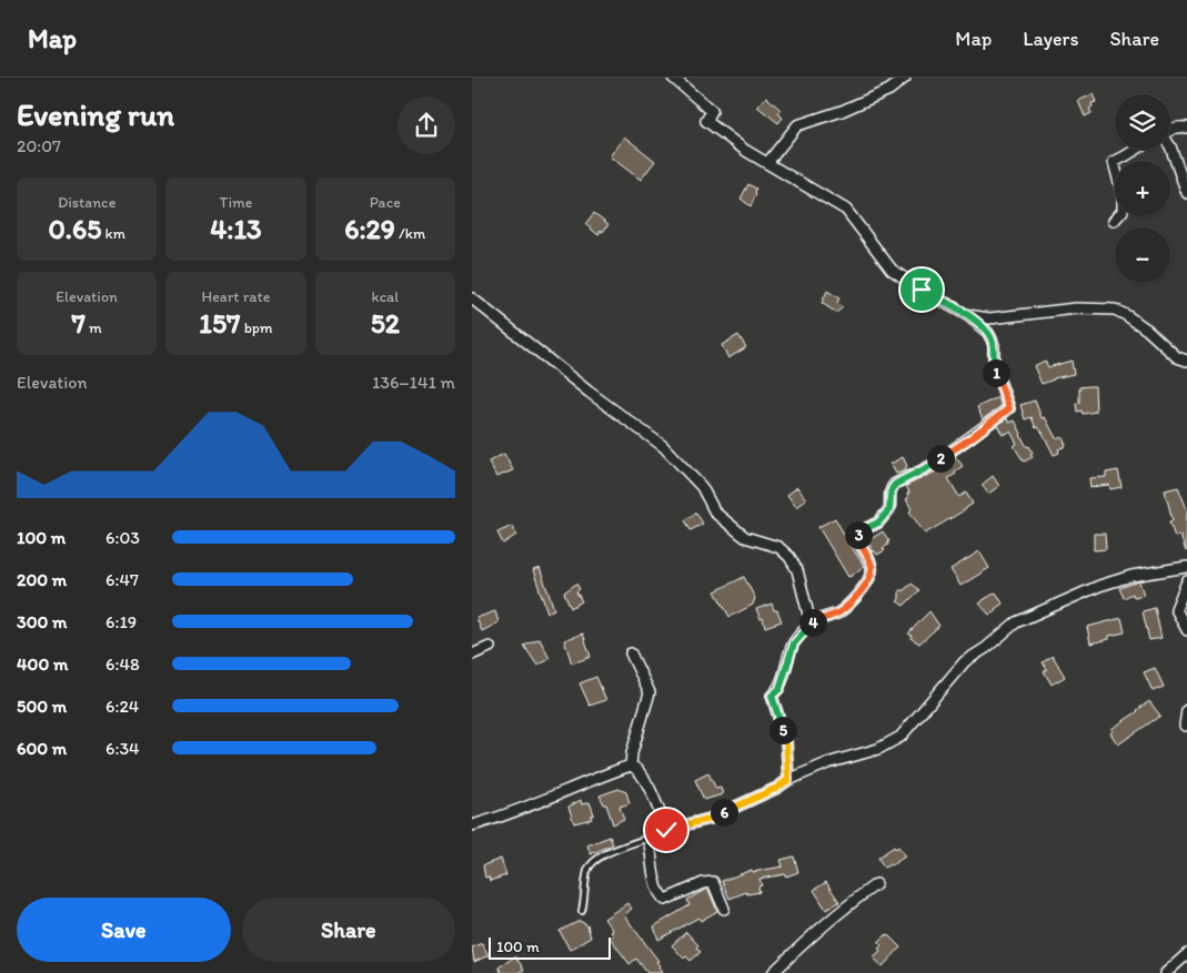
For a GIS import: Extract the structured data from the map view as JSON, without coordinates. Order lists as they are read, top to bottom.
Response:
{
  "scale_bar": "100 m",
  "page": {
    "header": "Map",
    "nav": ["Map", "Layers", "Share"],
    "heading": ["Evening run", "20:07"],
    "map_buttons": ["+", "−"],
    "stats": [
      ["Distance", "0.65 km"],
      ["Time", "4:13"],
      ["Pace", "6:29 /km"],
      ["Elevation", "7 m"],
      ["Heart rate", "157 bpm"],
      ["kcal", "52"]
    ],
    "pins": [
      "1",
      "2",
      "3",
      "4",
      "5",
      "6"
    ],
    "chart": ["Elevation", "136–141 m"],
    "list": [
      {
        "name": "100 m",
        "note": "6:03"
      },
      {
        "name": "200 m",
        "note": "6:47"
      },
      {
        "name": "300 m",
        "note": "6:19"
      },
      {
        "name": "400 m",
        "note": "6:48"
      },
      {
        "name": "500 m",
        "note": "6:24"
      },
      {
        "name": "600 m",
        "note": "6:34"
      }
    ],
    "buttons": ["Save", "Share"],
    "scale": "100 m"
  }
}
